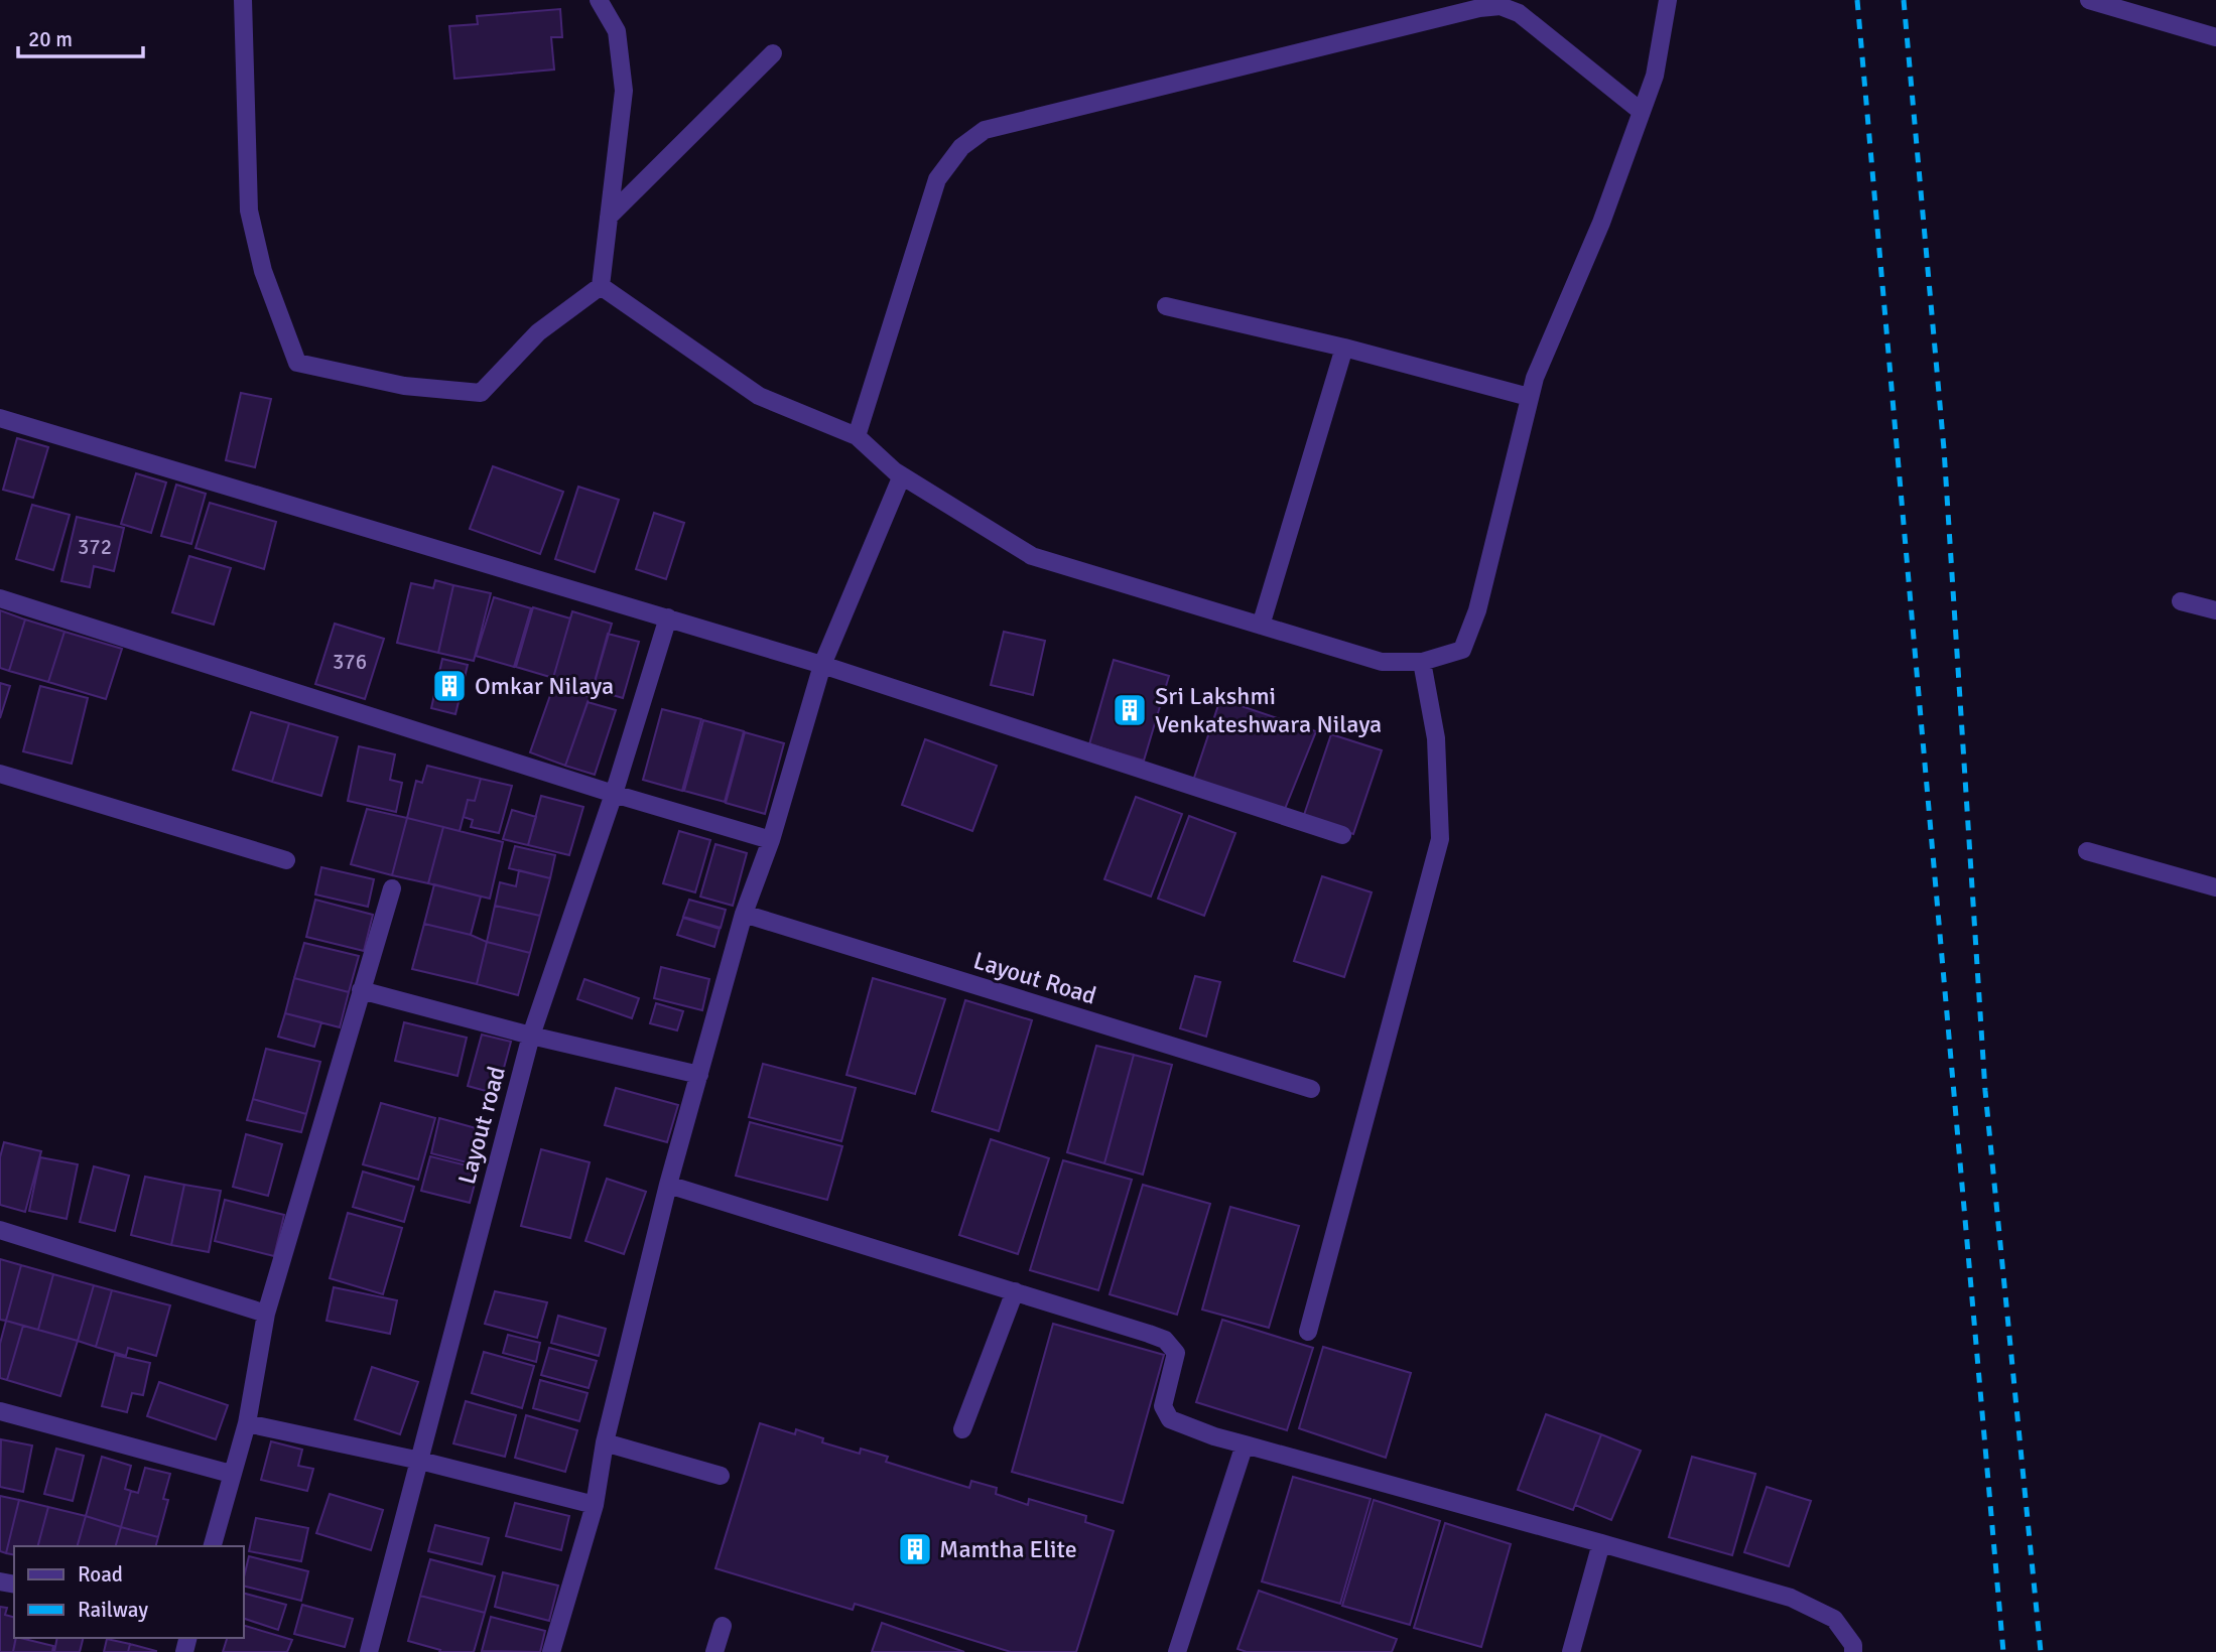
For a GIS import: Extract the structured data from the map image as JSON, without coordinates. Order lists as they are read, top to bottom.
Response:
{
  "streets": {
    "street": ["Layout Road", "Layout road"]
  },
  "places": {
    "building": ["Omkar Nilaya", "Sri Lakshmi Venkateshwara Nilaya", "Mamtha Elite"]
  },
  "house_numbers": ["372", "376"],
  "legend": ["Road", "Railway"],
  "scale_bar": "20 m"
}
